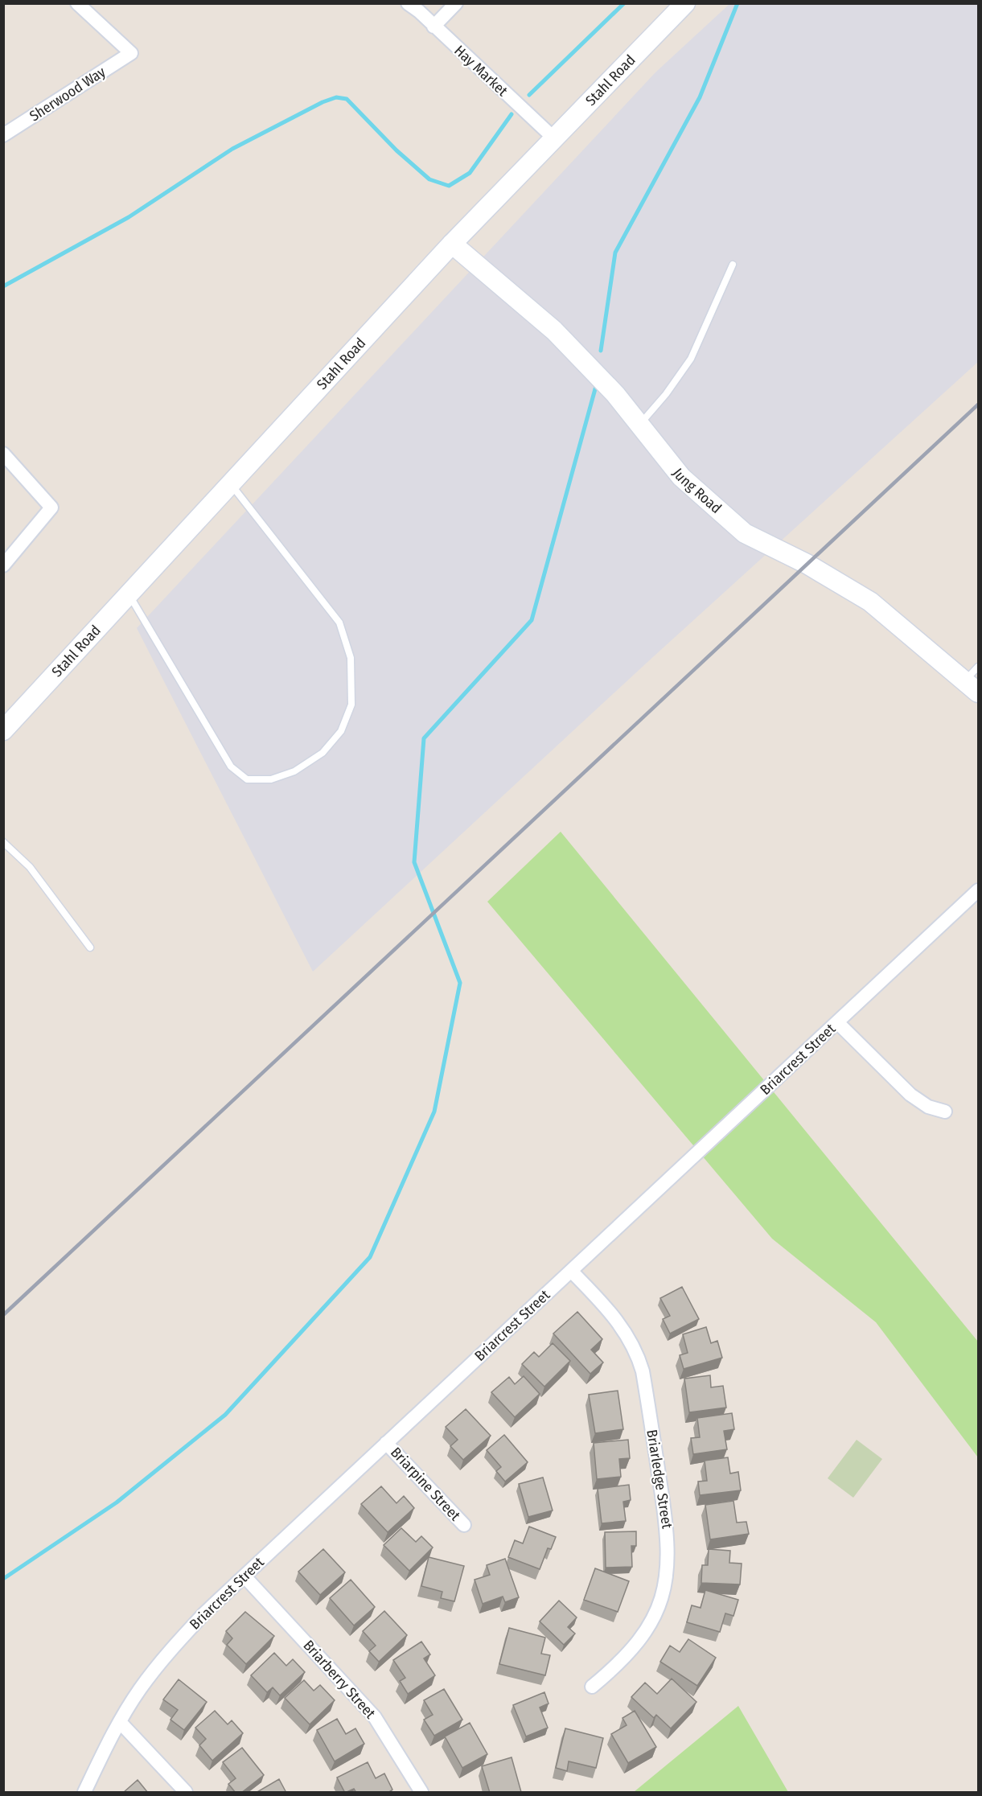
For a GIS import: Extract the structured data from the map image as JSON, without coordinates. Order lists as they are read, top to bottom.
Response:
{
  "streets": {
    "street": [
      "Hay Market",
      "Stahl Road",
      "Sherwood Way",
      "Jung Road",
      "Briarcrest Street",
      "Briarledge Street",
      "Briarpine Street",
      "Briarberry Street"
    ]
  },
  "crossings": [
    ["Hay Market", "Stahl Road"],
    ["Stahl Road", "Jung Road"],
    ["Briarcrest Street", "Briarledge Street"],
    ["Briarcrest Street", "Briarpine Street"],
    ["Briarcrest Street", "Briarberry Street"]
  ]
}
